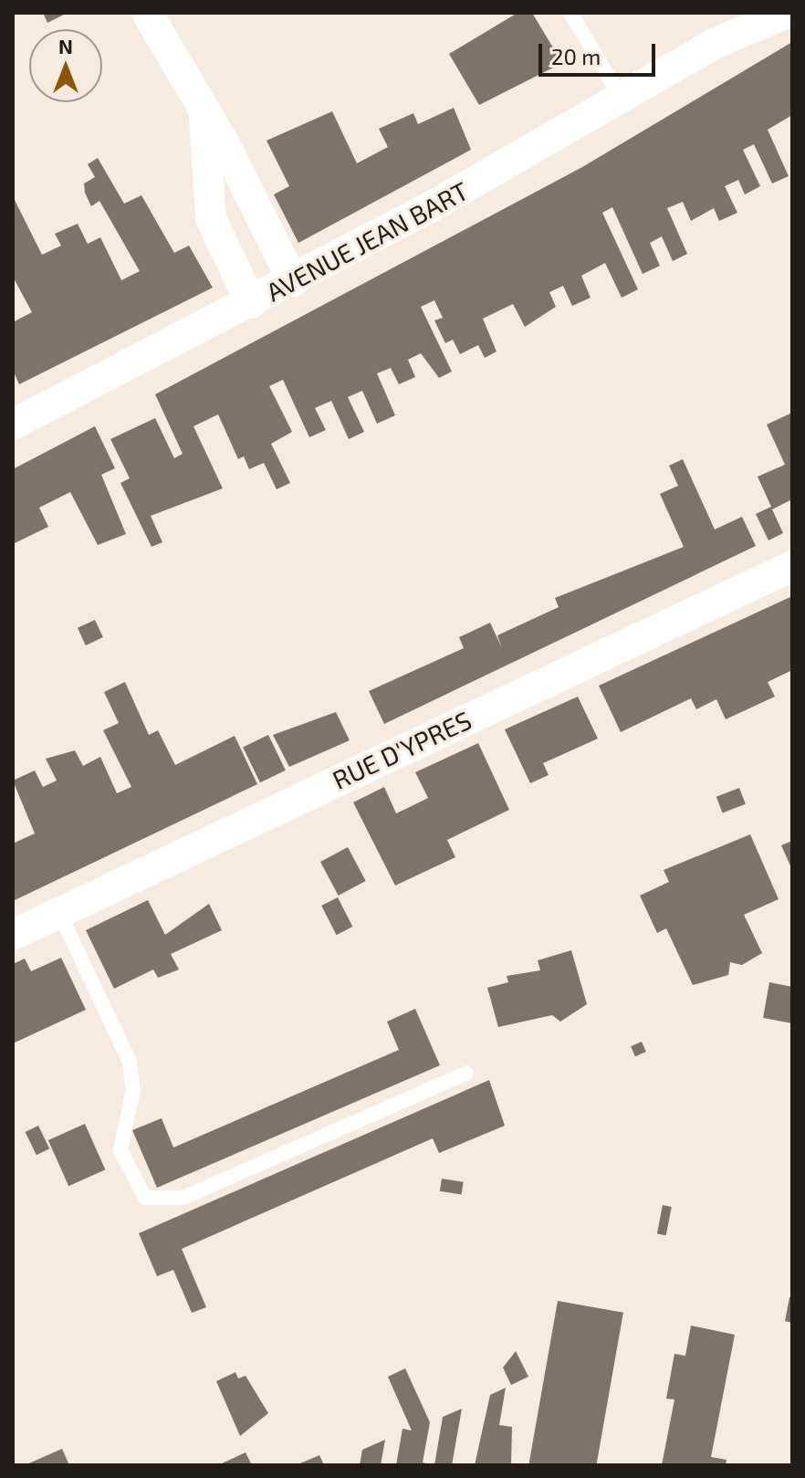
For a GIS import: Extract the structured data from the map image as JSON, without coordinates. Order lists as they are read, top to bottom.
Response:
{
  "streets": {
    "street": ["AVENUE JEAN BART", "RUE D'YPRES"]
  },
  "scale_bar": "20 m",
  "north": "top"
}
